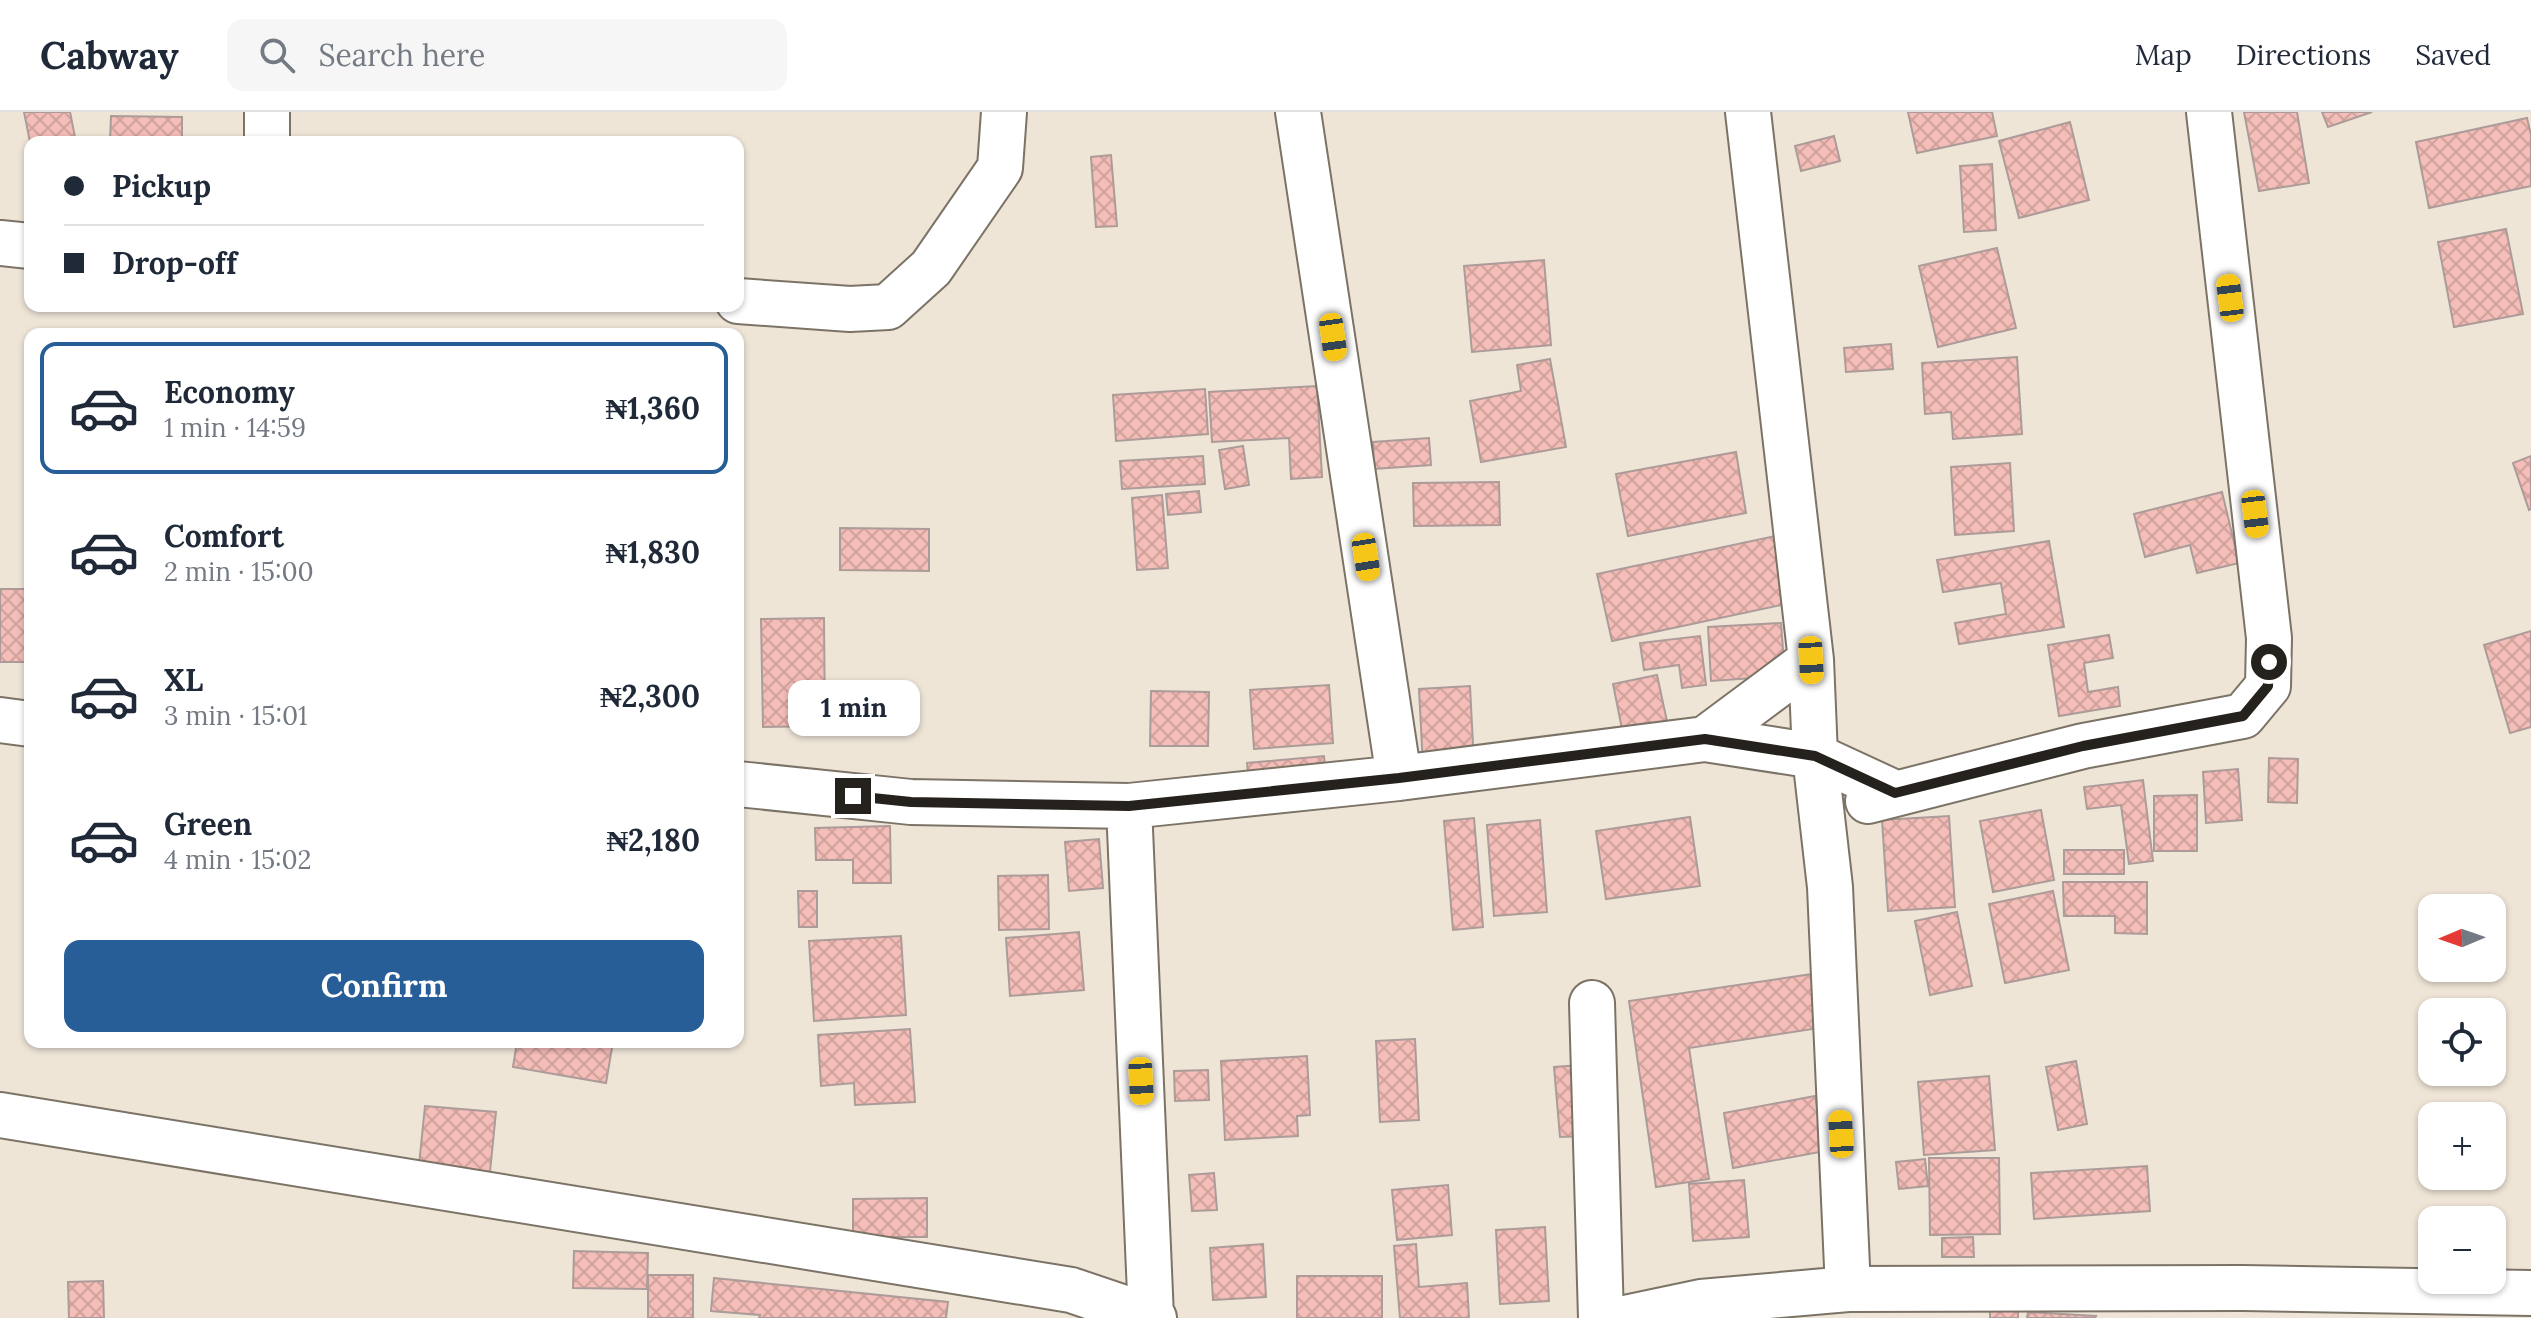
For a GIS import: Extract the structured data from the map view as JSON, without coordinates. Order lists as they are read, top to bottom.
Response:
{
  "north": "left",
  "page": {
    "header": "Cabway",
    "search": "Search here",
    "nav": ["Map", "Directions", "Saved"],
    "banner": ["Pickup", "Drop-off"],
    "list": [
      {
        "name": "Economy",
        "note": "1 min · 14:59",
        "value": "₦1,360"
      },
      {
        "name": "Comfort",
        "note": "2 min · 15:00",
        "value": "₦1,830"
      },
      {
        "name": "XL",
        "note": "3 min · 15:01",
        "value": "₦2,300"
      },
      {
        "name": "Green",
        "note": "4 min · 15:02",
        "value": "₦2,180"
      }
    ],
    "bubble": "1 min",
    "map_buttons": ["+", "−"],
    "buttons": "Confirm"
  }
}
